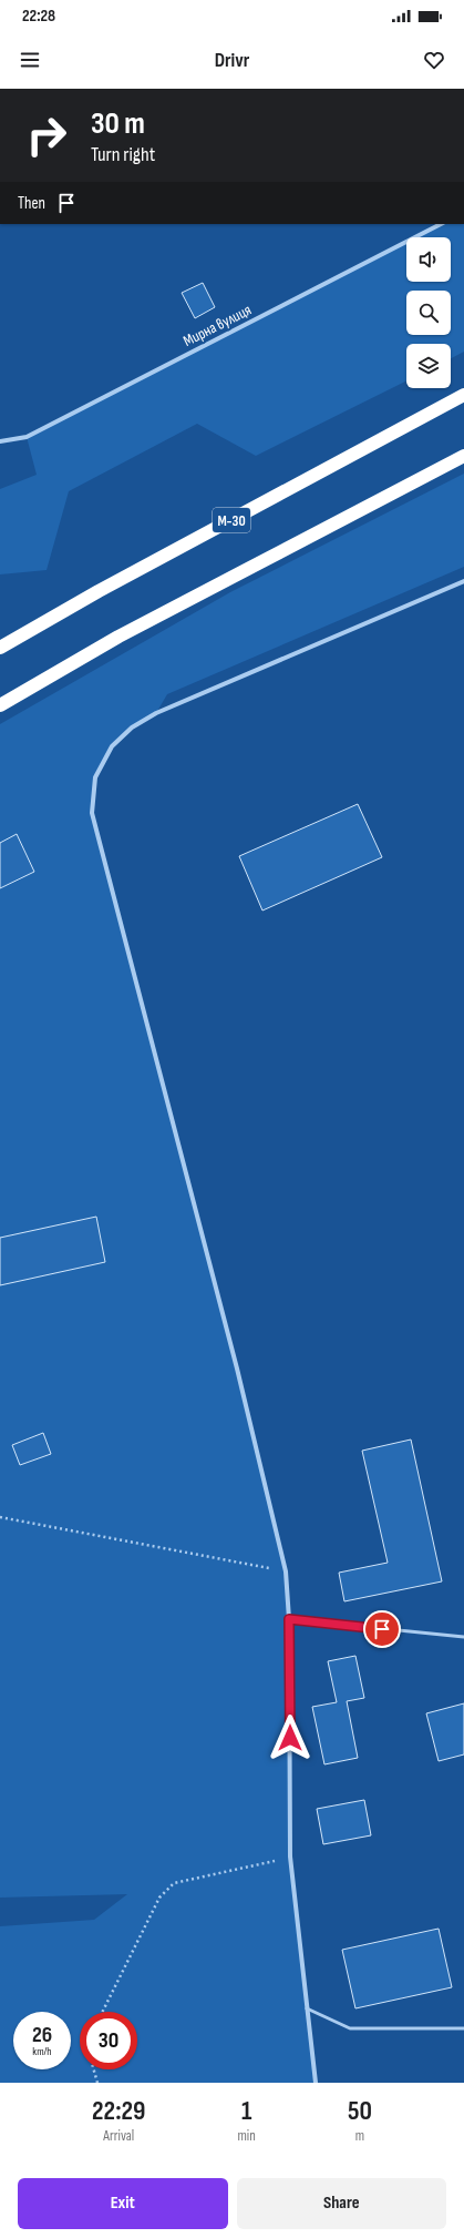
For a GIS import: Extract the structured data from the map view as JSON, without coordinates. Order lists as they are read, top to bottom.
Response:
{
  "streets": {
    "highway": ["М-30"],
    "street": ["Мирна вулиця"]
  },
  "page": {
    "status": "22:28",
    "header": "Drivr",
    "turn": ["30 m", "Turn right"],
    "then": "Then",
    "speed": "26 km/h",
    "limit": "30",
    "eta": [
      "22:29",
      "Arrival",
      "1",
      "min",
      "50",
      "m"
    ],
    "buttons": ["Exit", "Share"]
  }
}
